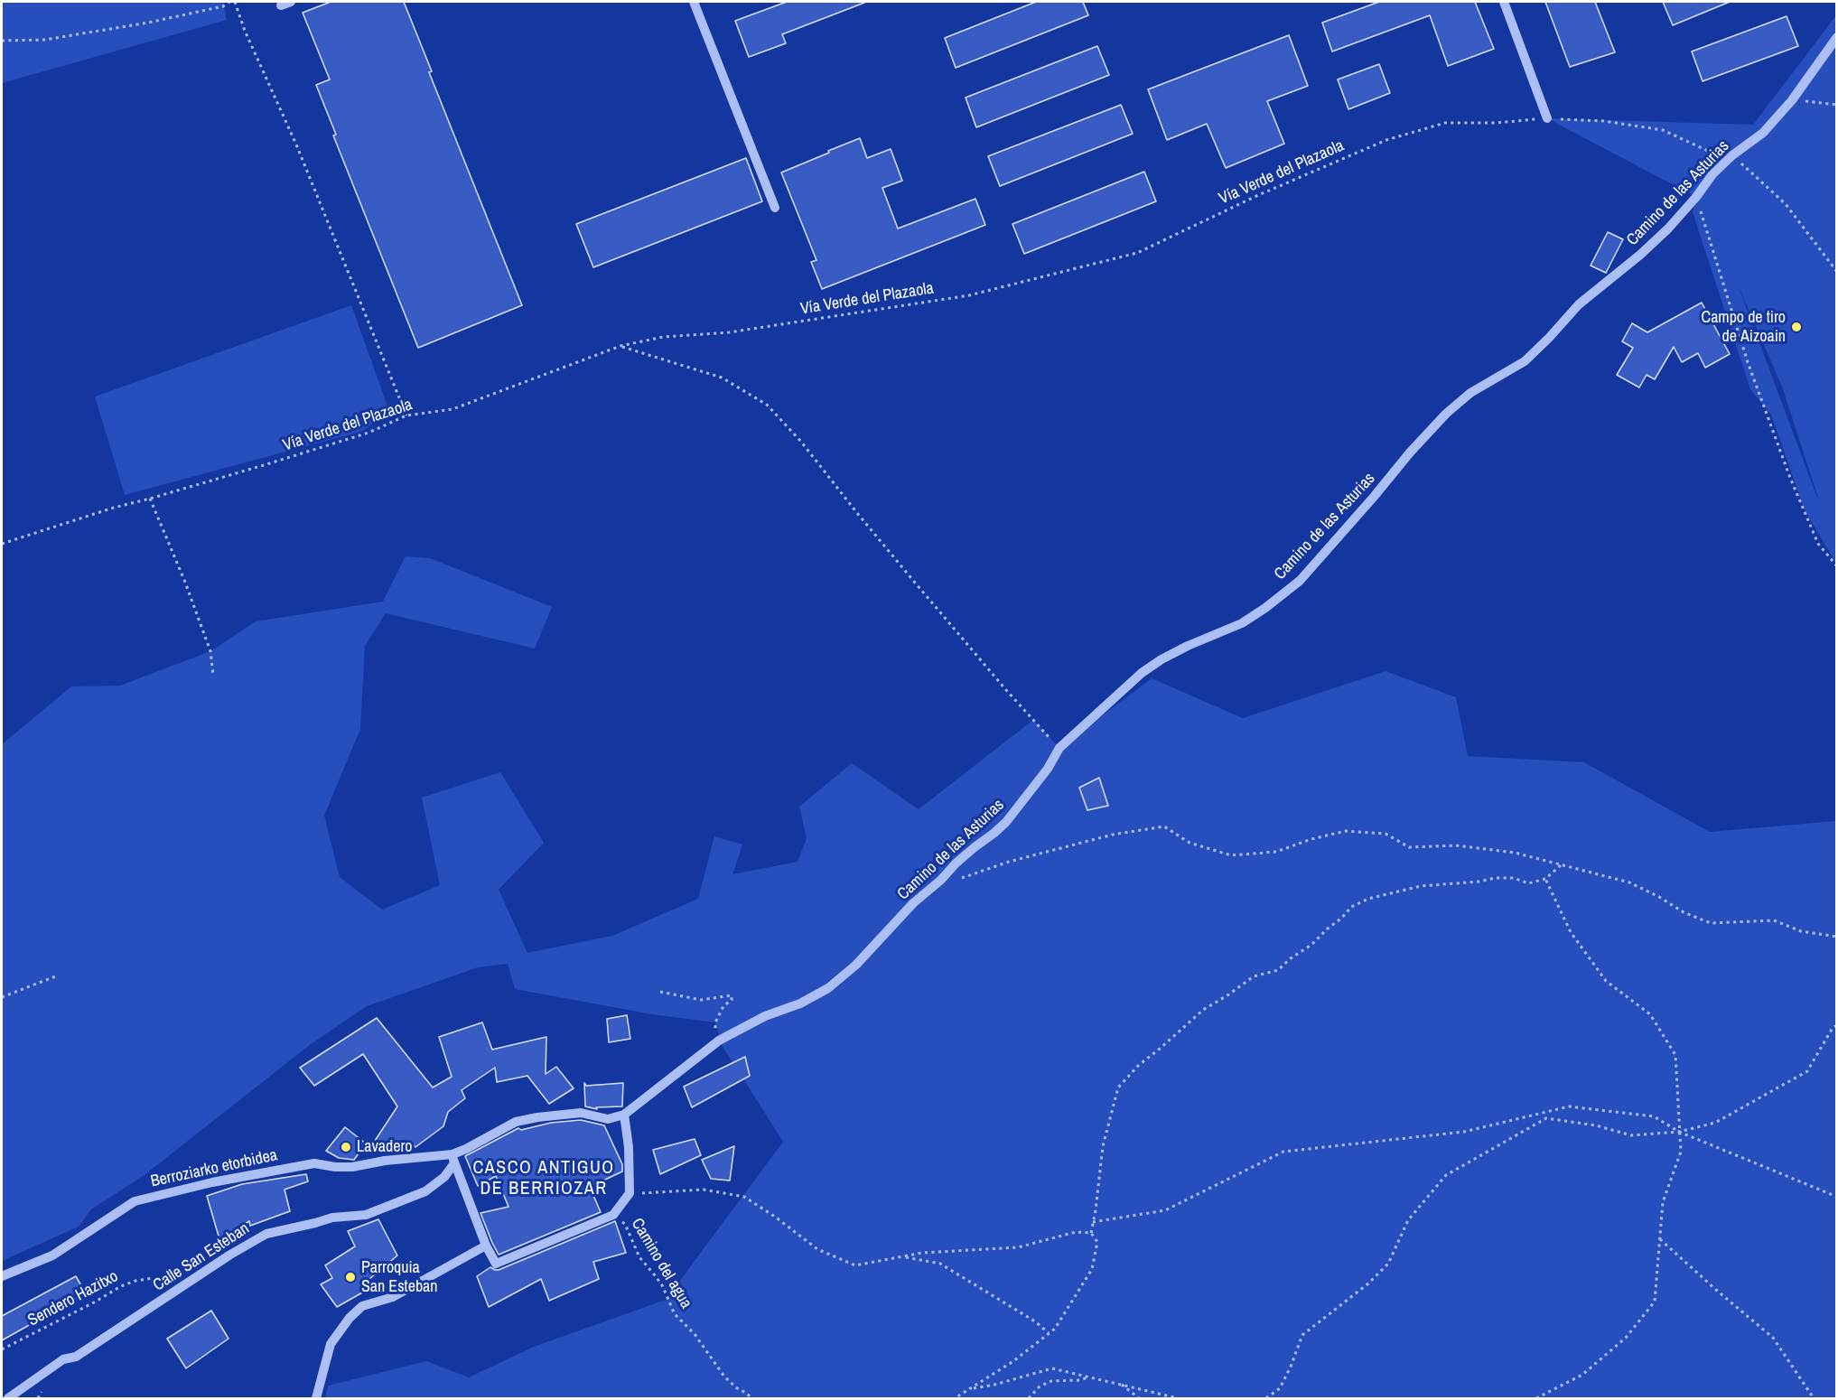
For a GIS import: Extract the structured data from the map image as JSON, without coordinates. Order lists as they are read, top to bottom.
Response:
{
  "streets": {
    "street": ["Camino de las Asturias", "Berroziarko etorbidea", "Calle San Esteban"],
    "path": ["Vía Verde del Plazaola", "Camino del agua", "Sendero Hazitxo"]
  },
  "crossings": [
    ["Vía Verde del Plazaola", "Camino de las Asturias"],
    ["Berroziarko etorbidea", "Calle San Esteban"],
    ["Calle San Esteban", "Sendero Hazitxo"]
  ],
  "districts": ["CASCO ANTIGUO DE BERRIOZAR"],
  "places": ["Campo de tiro de Aizoain", "Lavadero", "Parroquia San Esteban"]
}
